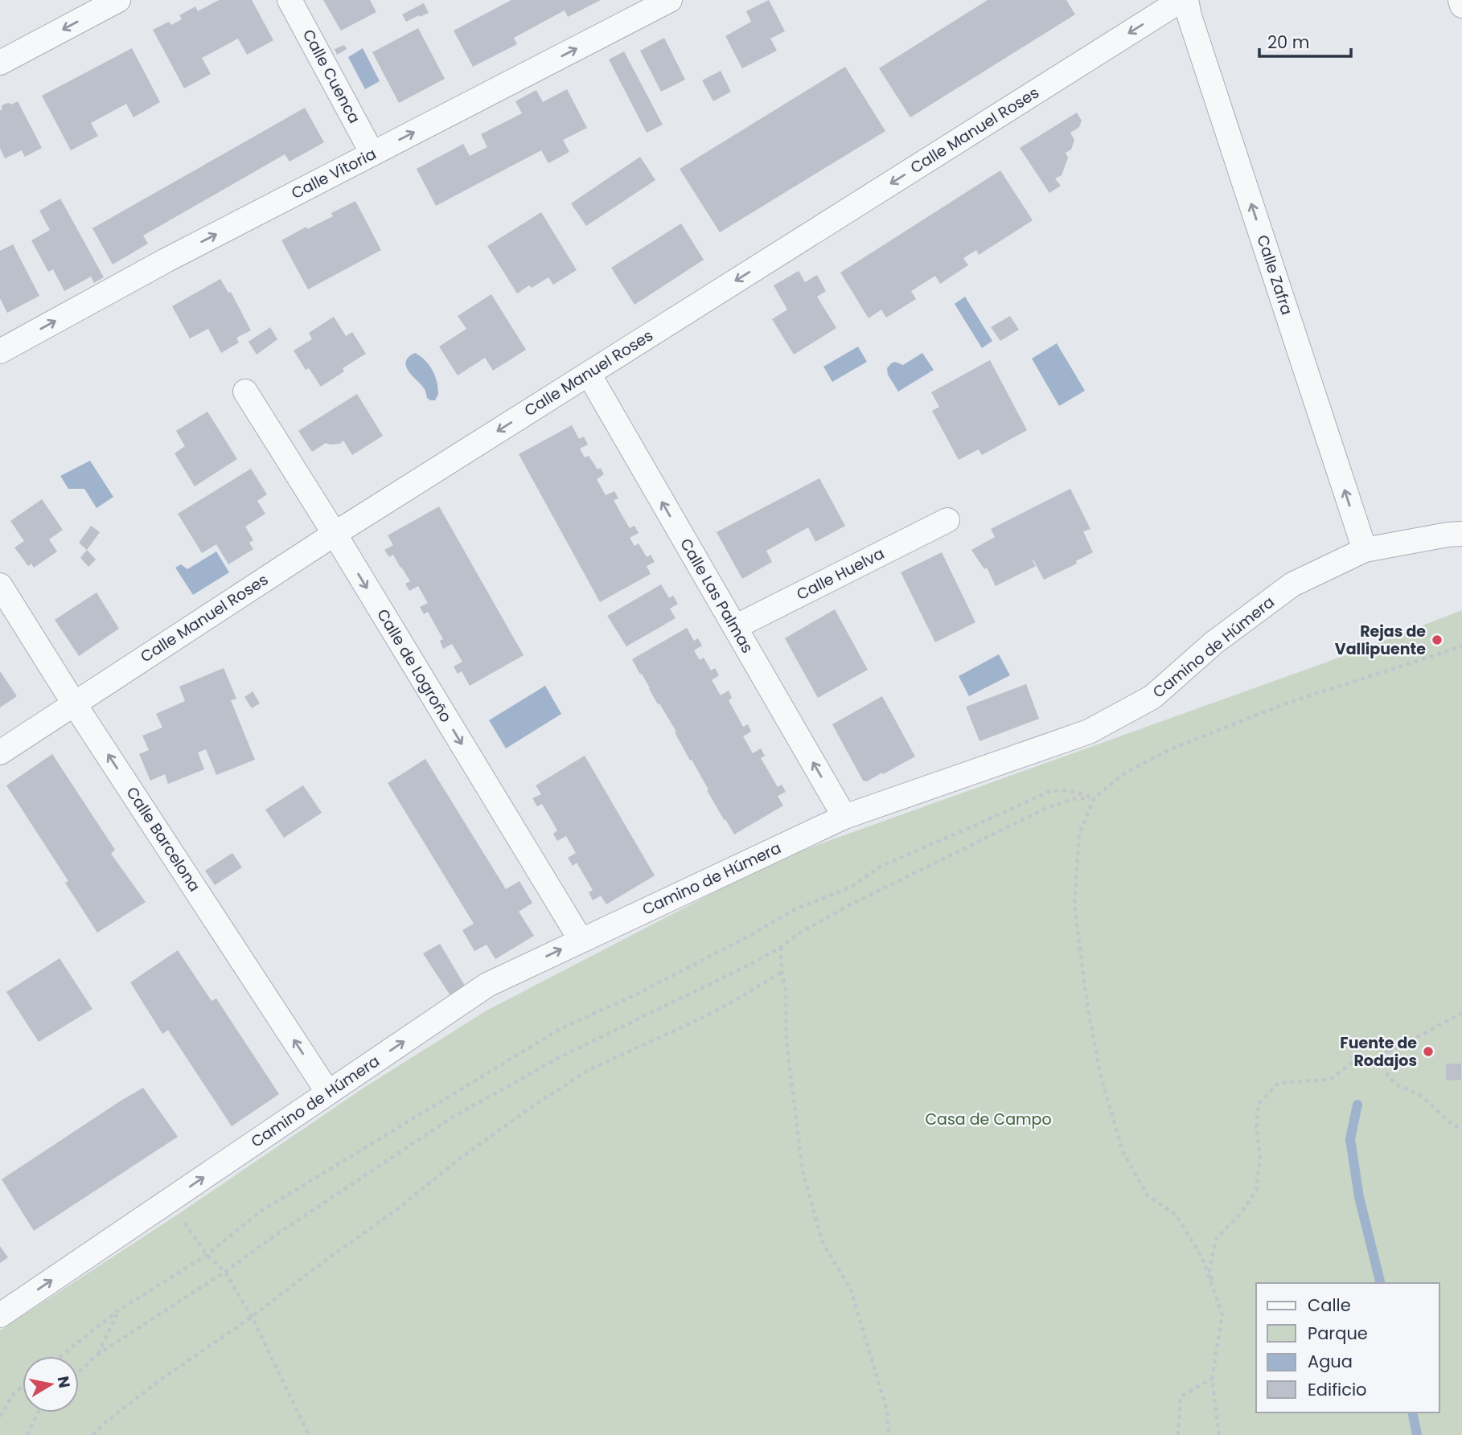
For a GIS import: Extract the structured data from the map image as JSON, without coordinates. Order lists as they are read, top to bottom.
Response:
{
  "streets": {
    "street": [
      "Calle Cuenca",
      "Calle Manuel Roses",
      "Calle Vitoria",
      "Calle Zafra",
      "Calle Huelva",
      "Calle Las Palmas",
      "Camino de Húmera",
      "Calle de Logroño",
      "Calle Barcelona"
    ]
  },
  "crossings": [
    ["Calle Cuenca", "Calle Vitoria"],
    ["Calle Manuel Roses", "Calle Zafra"],
    ["Calle Manuel Roses", "Calle Las Palmas"],
    ["Calle Manuel Roses", "Calle de Logroño"],
    ["Calle Manuel Roses", "Calle Barcelona"],
    ["Calle Zafra", "Camino de Húmera"],
    ["Calle Huelva", "Calle Las Palmas"],
    ["Calle Las Palmas", "Camino de Húmera"],
    ["Camino de Húmera", "Calle de Logroño"],
    ["Camino de Húmera", "Calle Barcelona"]
  ],
  "one_way": [
    "Calle Manuel Roses",
    "Calle Vitoria",
    "Calle Zafra",
    "Calle Las Palmas",
    "Camino de Húmera",
    "Calle de Logroño",
    "Calle Barcelona"
  ],
  "parks": ["Casa de Campo"],
  "places": ["Rejas de Vallipuente", "Fuente de Rodajos"],
  "legend": [
    "Calle",
    "Parque",
    "Agua",
    "Edificio"
  ],
  "scale_bar": "20 m",
  "north": "right"
}
